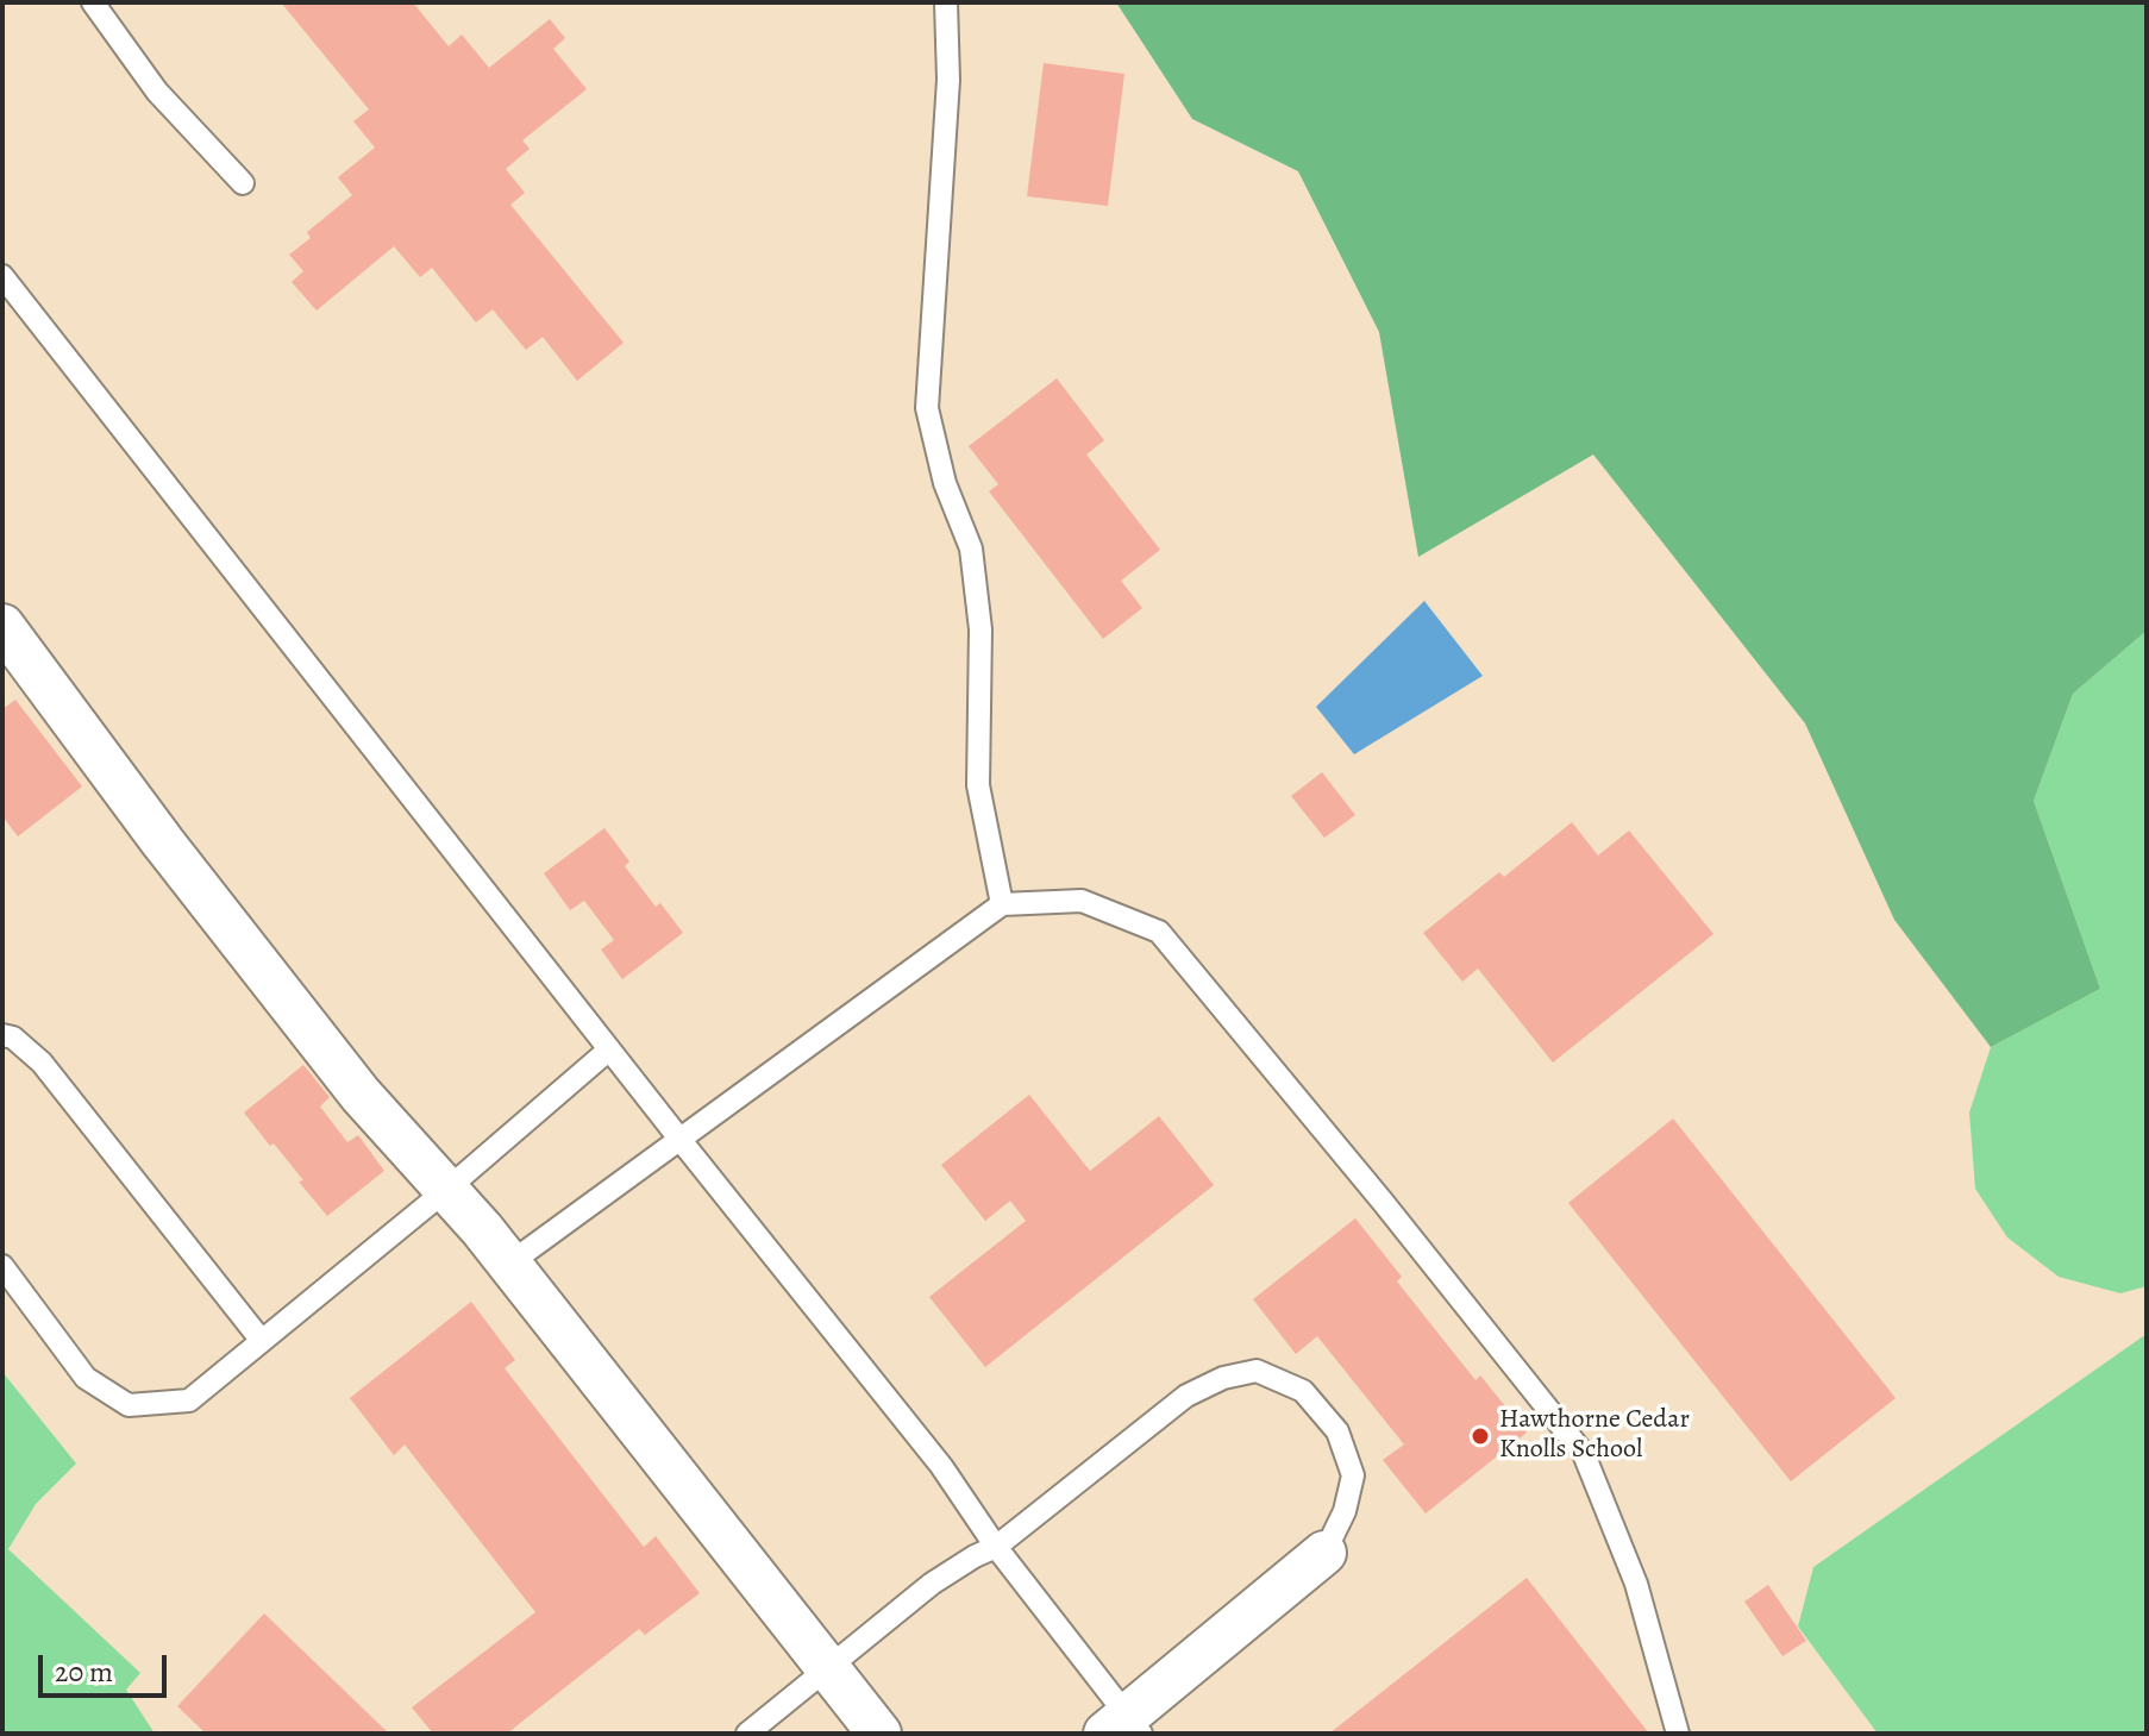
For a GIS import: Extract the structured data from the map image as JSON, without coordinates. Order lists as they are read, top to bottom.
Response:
{
  "places": ["Hawthorne Cedar Knolls School"],
  "scale_bar": "20 m"
}
